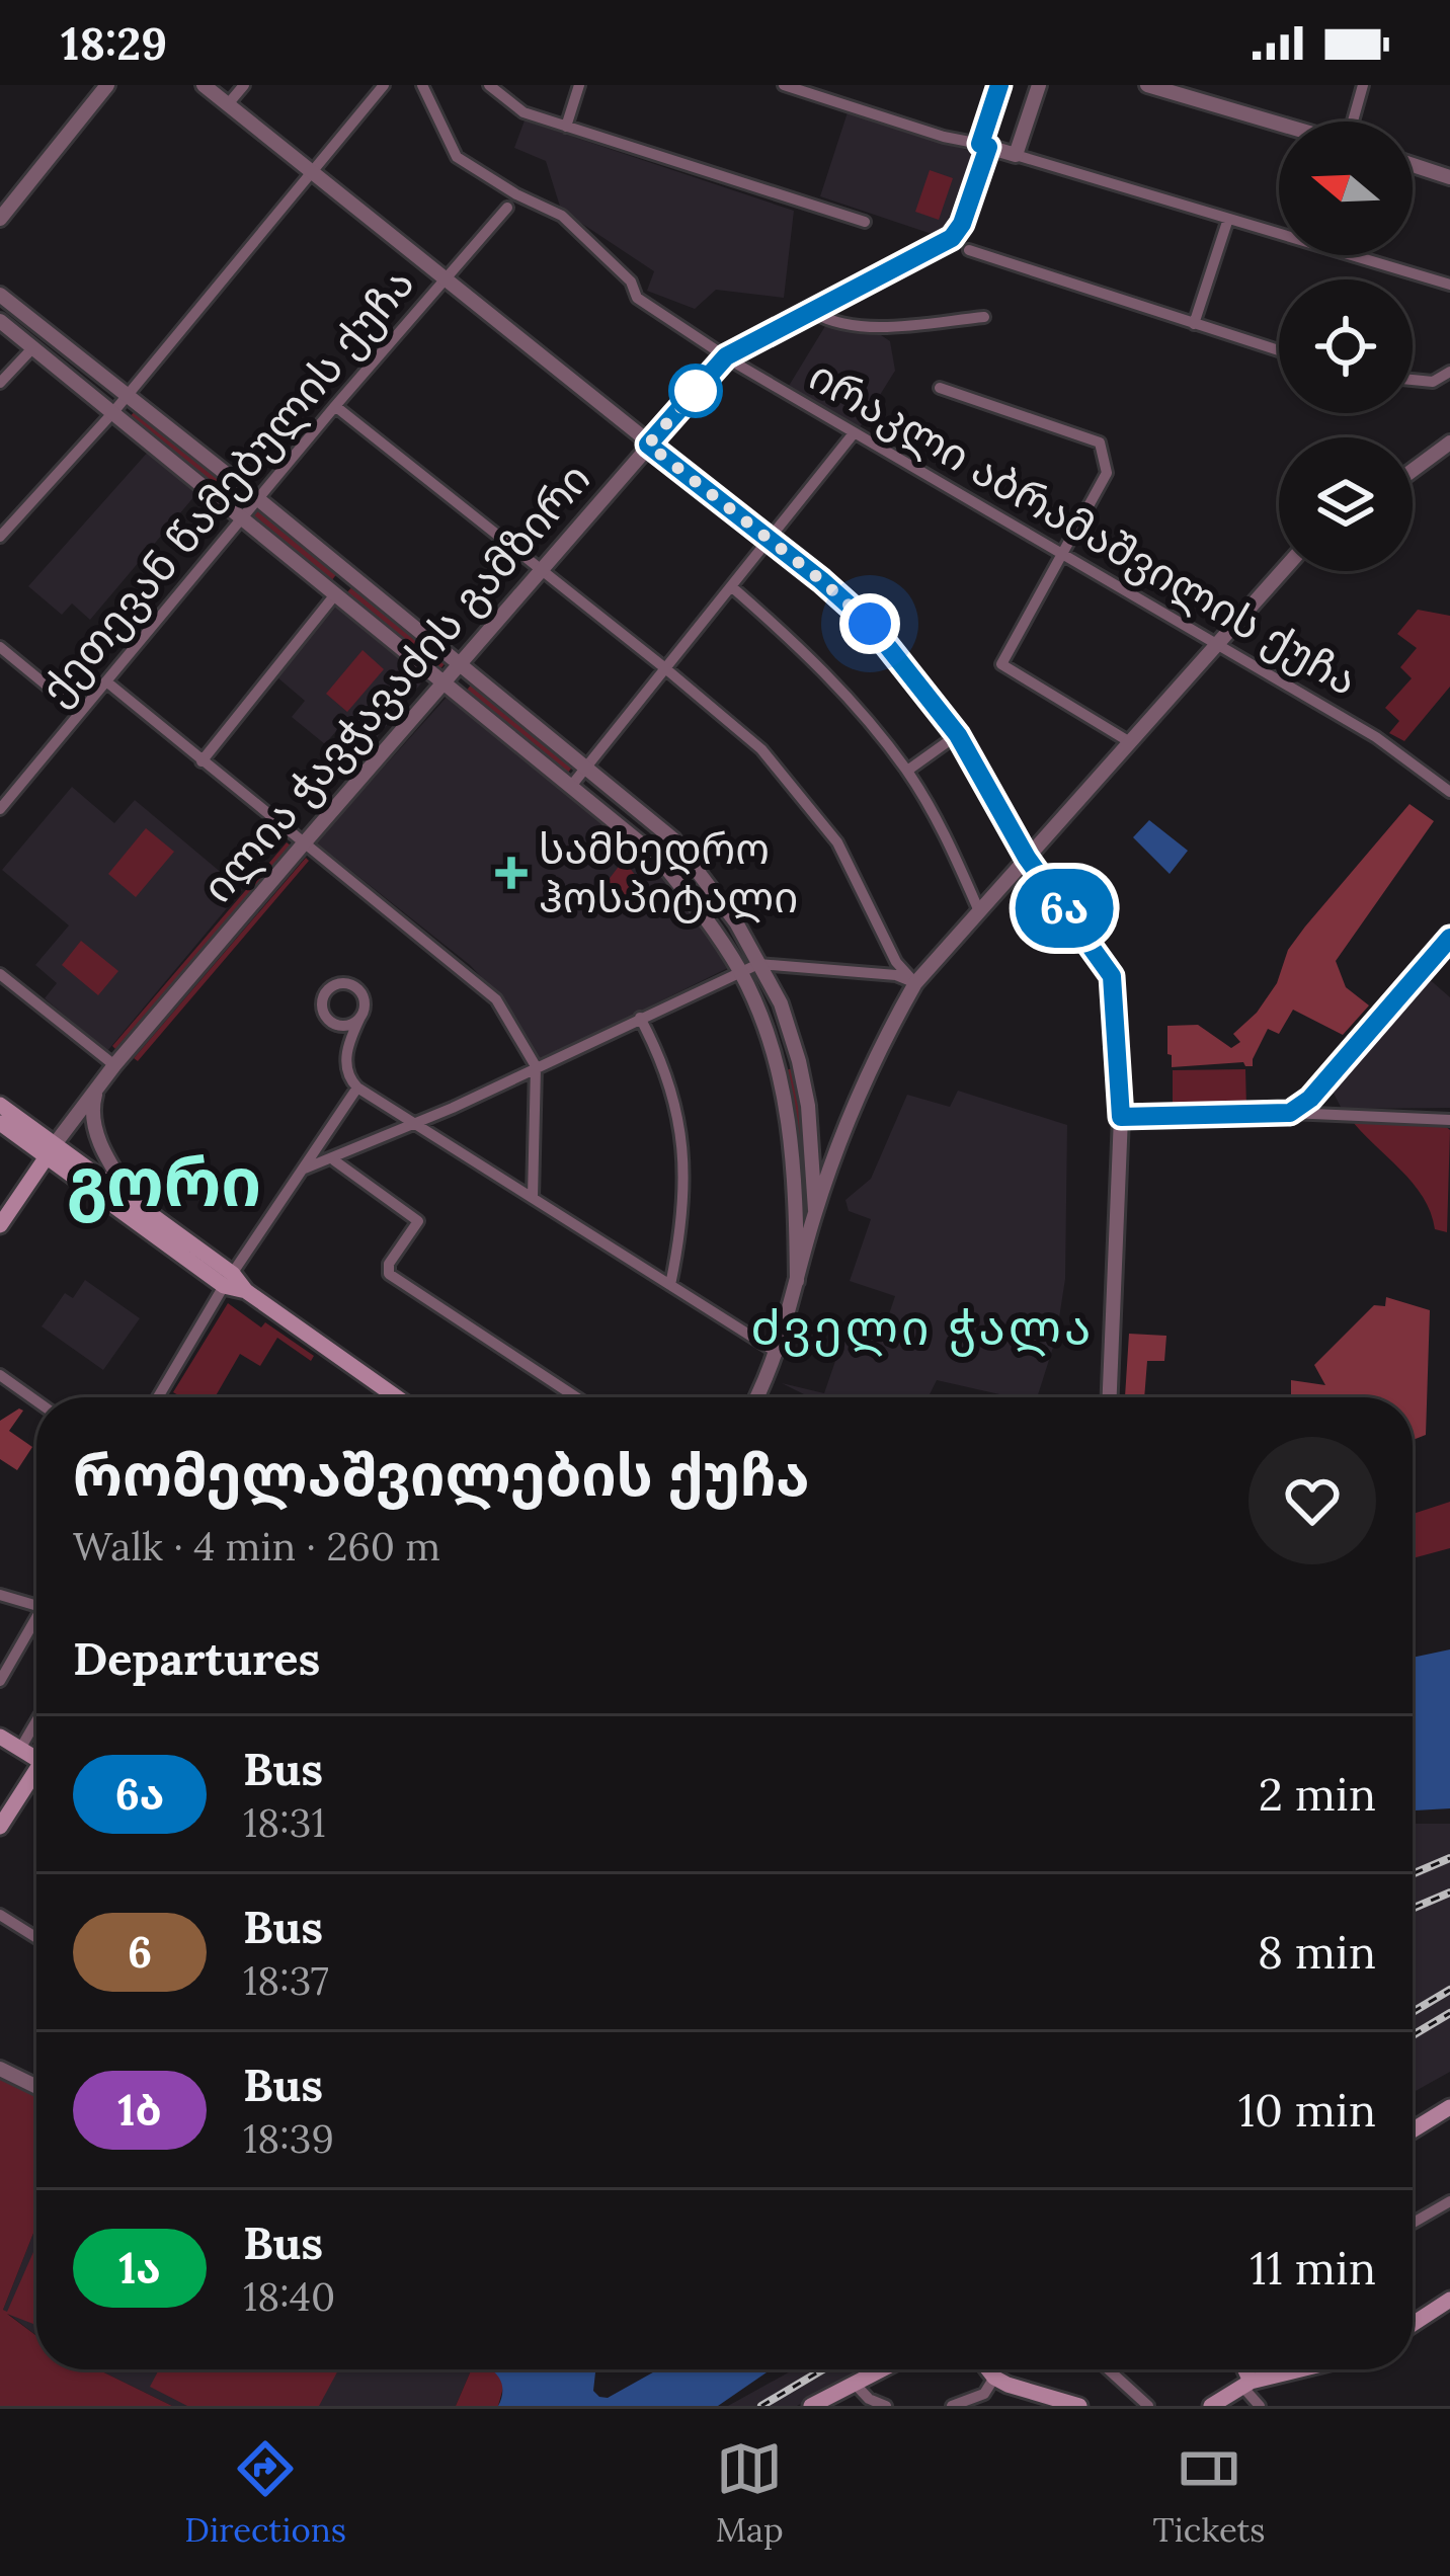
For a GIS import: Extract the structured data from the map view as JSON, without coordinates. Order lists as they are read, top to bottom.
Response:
{
  "streets": {
    "main road": ["ილია ჭავჭავაძის გამზირი"],
    "street": ["ქეთევან წამებულის ქუჩა", "ირაკლი აბრამაშვილის ქუჩა"]
  },
  "crossings": [
    ["ირაკლი აბრამაშვილის ქუჩა", "ილია ჭავჭავაძის გამზირი"]
  ],
  "districts": ["გორი", "ძველი ჭალა"],
  "places": {
    "health": ["სამხედრო ჰოსპიტალი"]
  },
  "lines": ["bus line 6ა"],
  "north": "left",
  "page": {
    "status": "18:29",
    "on_map": "6ა",
    "heading": [
      ["რომელაშვილების ქუჩა", "Walk · 4 min · 260 m"],
      "Departures"
    ],
    "list": [
      {
        "mark": "6ა",
        "name": "Bus",
        "note": "18:31",
        "value": "2 min"
      },
      {
        "mark": "6",
        "name": "Bus",
        "note": "18:37",
        "value": "8 min"
      },
      {
        "mark": "1ბ",
        "name": "Bus",
        "note": "18:39",
        "value": "10 min"
      },
      {
        "mark": "1ა",
        "name": "Bus",
        "note": "18:40",
        "value": "11 min"
      }
    ],
    "tabs": ["Directions", "Map", "Tickets"]
  }
}
